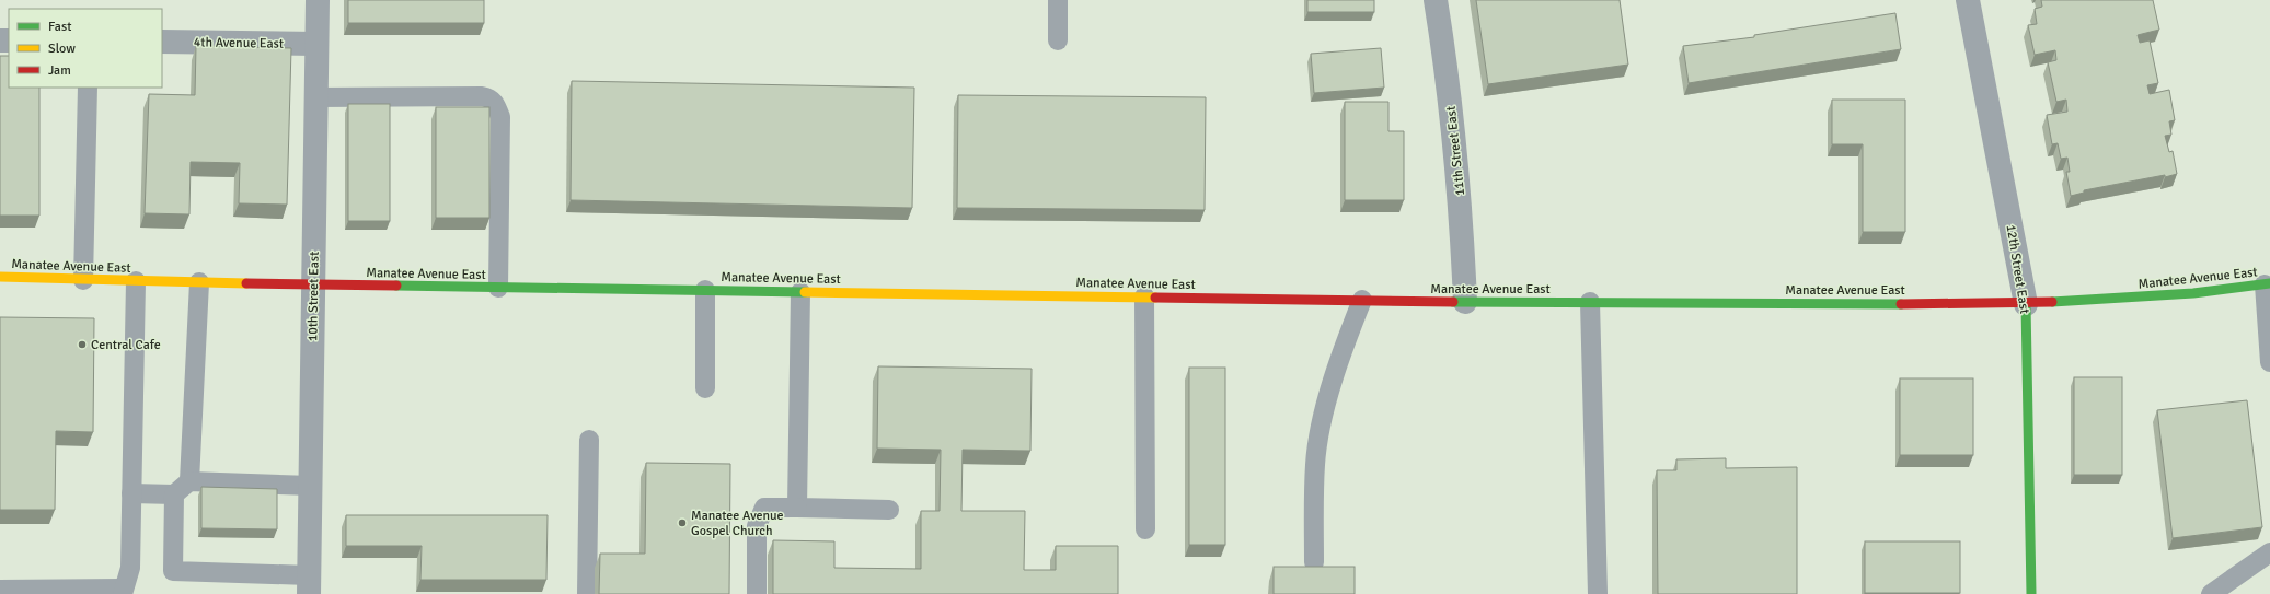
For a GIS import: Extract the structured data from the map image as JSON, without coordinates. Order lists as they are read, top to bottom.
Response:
{
  "streets": {
    "main road": ["Manatee Avenue East", "12th Street East"],
    "street": ["4th Avenue East", "11th Street East", "10th Street East"]
  },
  "crossings": [
    ["4th Avenue East", "10th Street East"],
    ["11th Street East", "Manatee Avenue East"],
    ["Manatee Avenue East", "12th Street East"],
    ["Manatee Avenue East", "10th Street East"]
  ],
  "places": ["Central Cafe", "Manatee Avenue Gospel Church"],
  "legend": ["Fast", "Slow", "Jam"]
}
